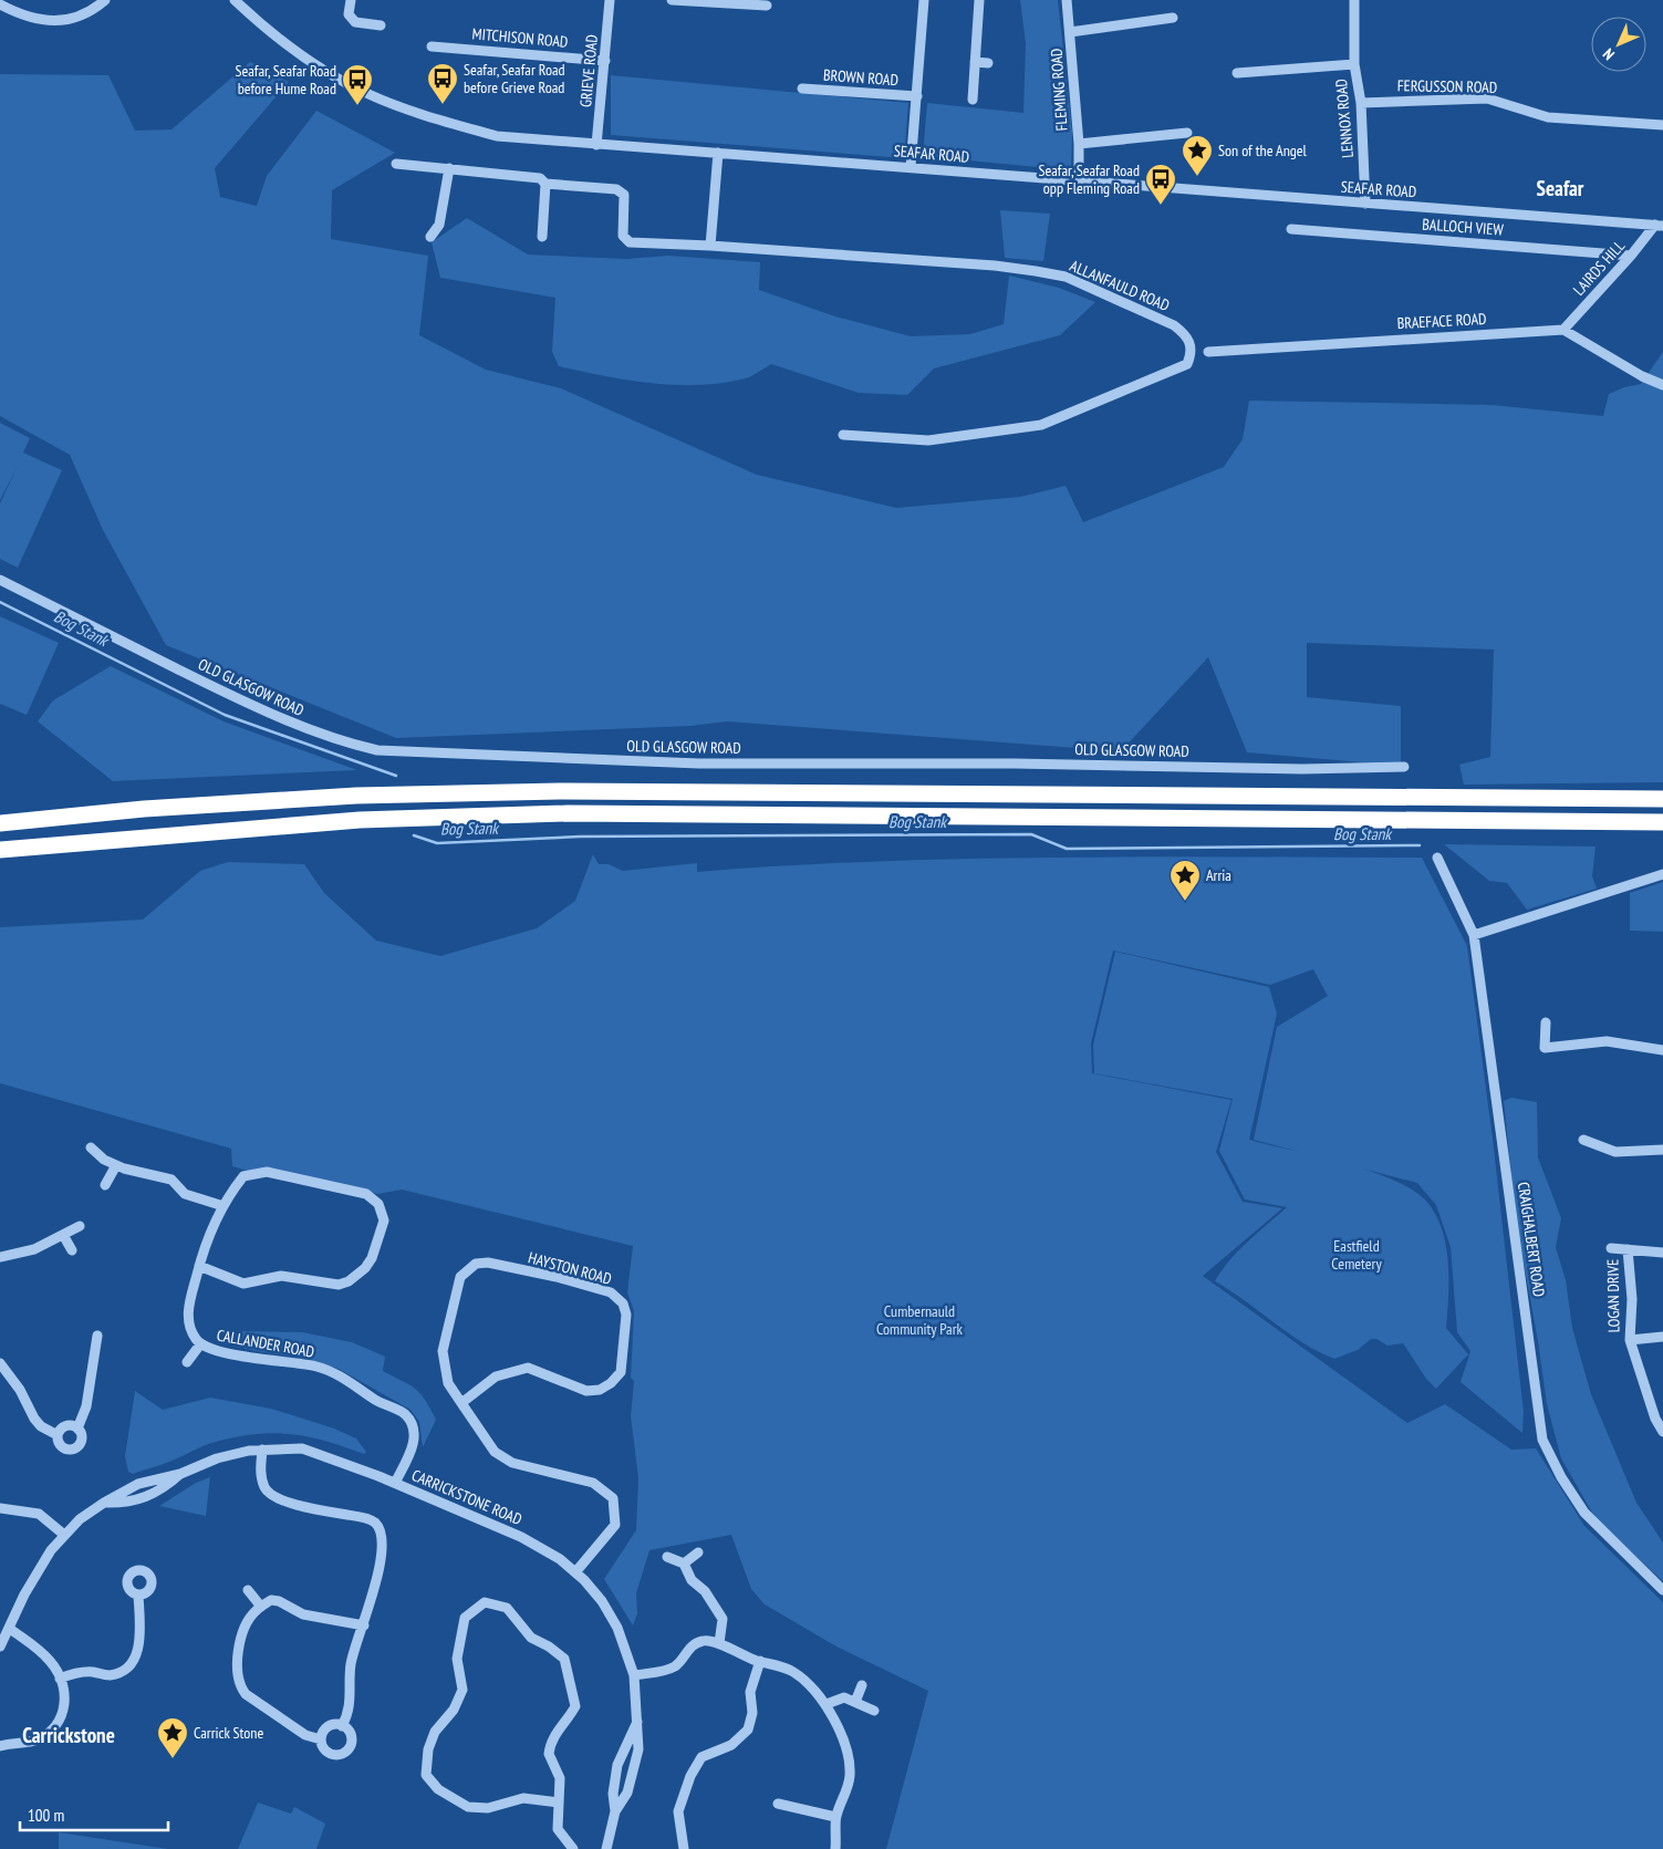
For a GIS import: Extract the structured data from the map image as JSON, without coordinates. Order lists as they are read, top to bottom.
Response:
{
  "streets": {
    "street": [
      "MITCHISON ROAD",
      "GRIEVE ROAD",
      "BROWN ROAD",
      "FERGUSSON ROAD",
      "FLEMING ROAD",
      "LENNOX ROAD",
      "SEAFAR ROAD",
      "BALLOCH VIEW",
      "LAIRDS HILL",
      "ALLANFAULD ROAD",
      "BRAEFACE ROAD",
      "OLD GLASGOW ROAD",
      "CRAIGHALBERT ROAD",
      "HAYSTON ROAD",
      "LOGAN DRIVE",
      "CALLANDER ROAD",
      "CARRICKSTONE ROAD"
    ]
  },
  "crossings": [
    ["MITCHISON ROAD", "GRIEVE ROAD"],
    ["GRIEVE ROAD", "SEAFAR ROAD"],
    ["BROWN ROAD", "SEAFAR ROAD"],
    ["FERGUSSON ROAD", "LENNOX ROAD"],
    ["FLEMING ROAD", "SEAFAR ROAD"],
    ["LENNOX ROAD", "SEAFAR ROAD"],
    ["SEAFAR ROAD", "LAIRDS HILL"],
    ["BALLOCH VIEW", "LAIRDS HILL"],
    ["LAIRDS HILL", "BRAEFACE ROAD"],
    ["HAYSTON ROAD", "CARRICKSTONE ROAD"],
    ["CALLANDER ROAD", "CARRICKSTONE ROAD"]
  ],
  "districts": ["Seafar", "Carrickstone"],
  "water": ["Bog Stank"],
  "parks": ["Eastfield Cemetery", "Cumbernauld Community Park"],
  "places": {
    "bus stop": ["Seafar, Seafar Road before Grieve Road", "Seafar, Seafar Road before Hume Road", "Seafar, Seafar Road opp Fleming Road"],
    "place": ["Son of the Angel", "Arria", "Carrick Stone"]
  },
  "scale_bar": "100 m",
  "north": "bottom left"
}
